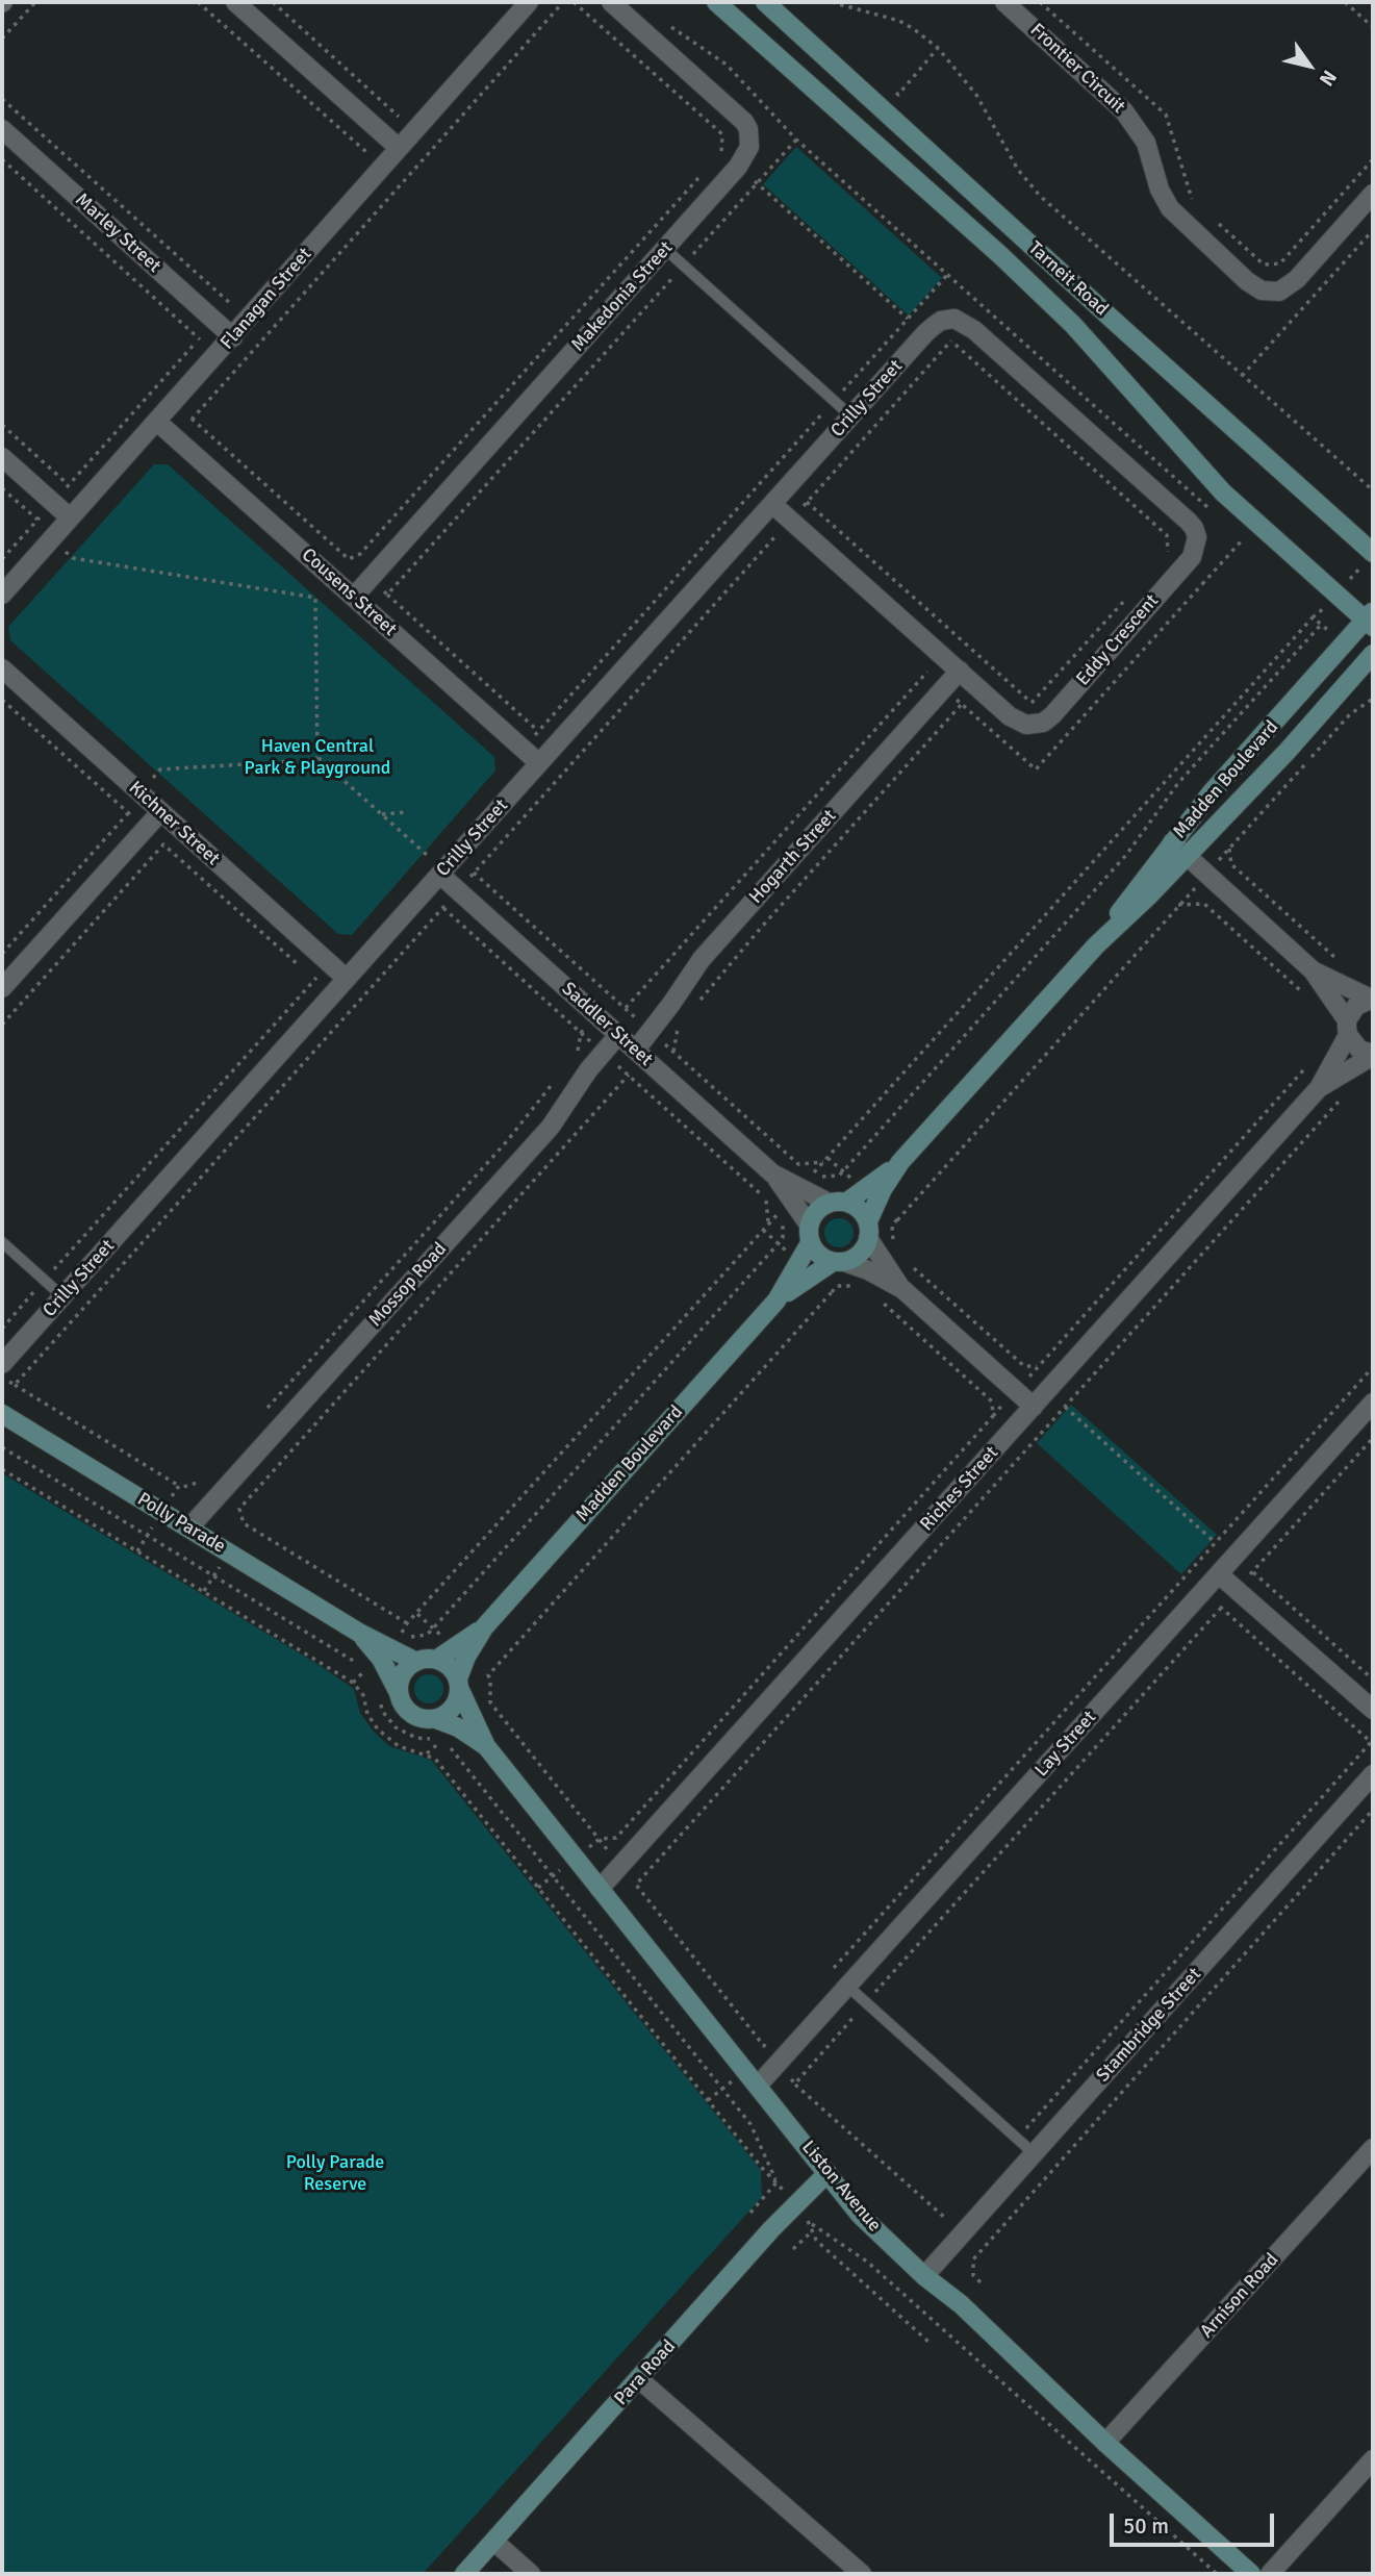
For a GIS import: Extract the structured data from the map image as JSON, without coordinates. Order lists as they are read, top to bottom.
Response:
{
  "streets": {
    "street": [
      "Frontier Circuit",
      "Marley Street",
      "Tarneit Road",
      "Makedonia Street",
      "Flanagan Street",
      "Crilly Street",
      "Cousens Street",
      "Eddy Crescent",
      "Madden Boulevard",
      "Kichner Street",
      "Hogarth Street",
      "Saddler Street",
      "Mossop Road",
      "Riches Street",
      "Polly Parade",
      "Lay Street",
      "Stambridge Street",
      "Liston Avenue",
      "Arnison Road",
      "Para Road"
    ]
  },
  "crossings": [
    ["Marley Street", "Flanagan Street"],
    ["Makedonia Street", "Cousens Street"],
    ["Flanagan Street", "Cousens Street"],
    ["Crilly Street", "Cousens Street"],
    ["Crilly Street", "Eddy Crescent"],
    ["Crilly Street", "Kichner Street"],
    ["Crilly Street", "Saddler Street"],
    ["Madden Boulevard", "Saddler Street"],
    ["Madden Boulevard", "Polly Parade"],
    ["Madden Boulevard", "Liston Avenue"],
    ["Hogarth Street", "Saddler Street"],
    ["Saddler Street", "Mossop Road"],
    ["Mossop Road", "Polly Parade"],
    ["Riches Street", "Liston Avenue"],
    ["Polly Parade", "Liston Avenue"],
    ["Lay Street", "Liston Avenue"],
    ["Stambridge Street", "Liston Avenue"],
    ["Liston Avenue", "Arnison Road"],
    ["Liston Avenue", "Para Road"]
  ],
  "parks": ["Haven Central Park & Playground", "Polly Parade Reserve"],
  "scale_bar": "50 m",
  "north": "bottom right"
}
